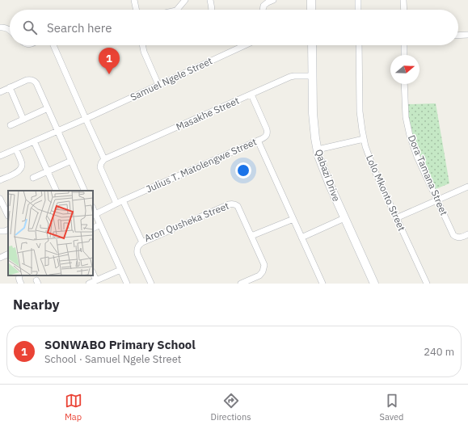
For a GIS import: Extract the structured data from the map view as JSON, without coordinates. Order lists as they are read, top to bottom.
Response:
{
  "streets": {
    "street": [
      "Samuel Ngele Street",
      "Masakhe Street",
      "Julius T. Matolengwe Street",
      "Qabazi Drive",
      "Dora Tamana Street",
      "Lolo Mkonto Street",
      "Aron Qusheka Street"
    ]
  },
  "crossings": [
    ["Masakhe Street", "Julius T. Matolengwe Street"],
    ["Masakhe Street", "Qabazi Drive"],
    ["Julius T. Matolengwe Street", "Aron Qusheka Street"]
  ],
  "north": "right",
  "page": {
    "search": "Search here",
    "pins": "1",
    "heading": "Nearby",
    "list": [
      {
        "mark": "1",
        "name": "SONWABO Primary School",
        "note": "School · Samuel Ngele Street",
        "value": "240 m"
      }
    ],
    "nav": ["Map", "Directions", "Saved"]
  }
}
